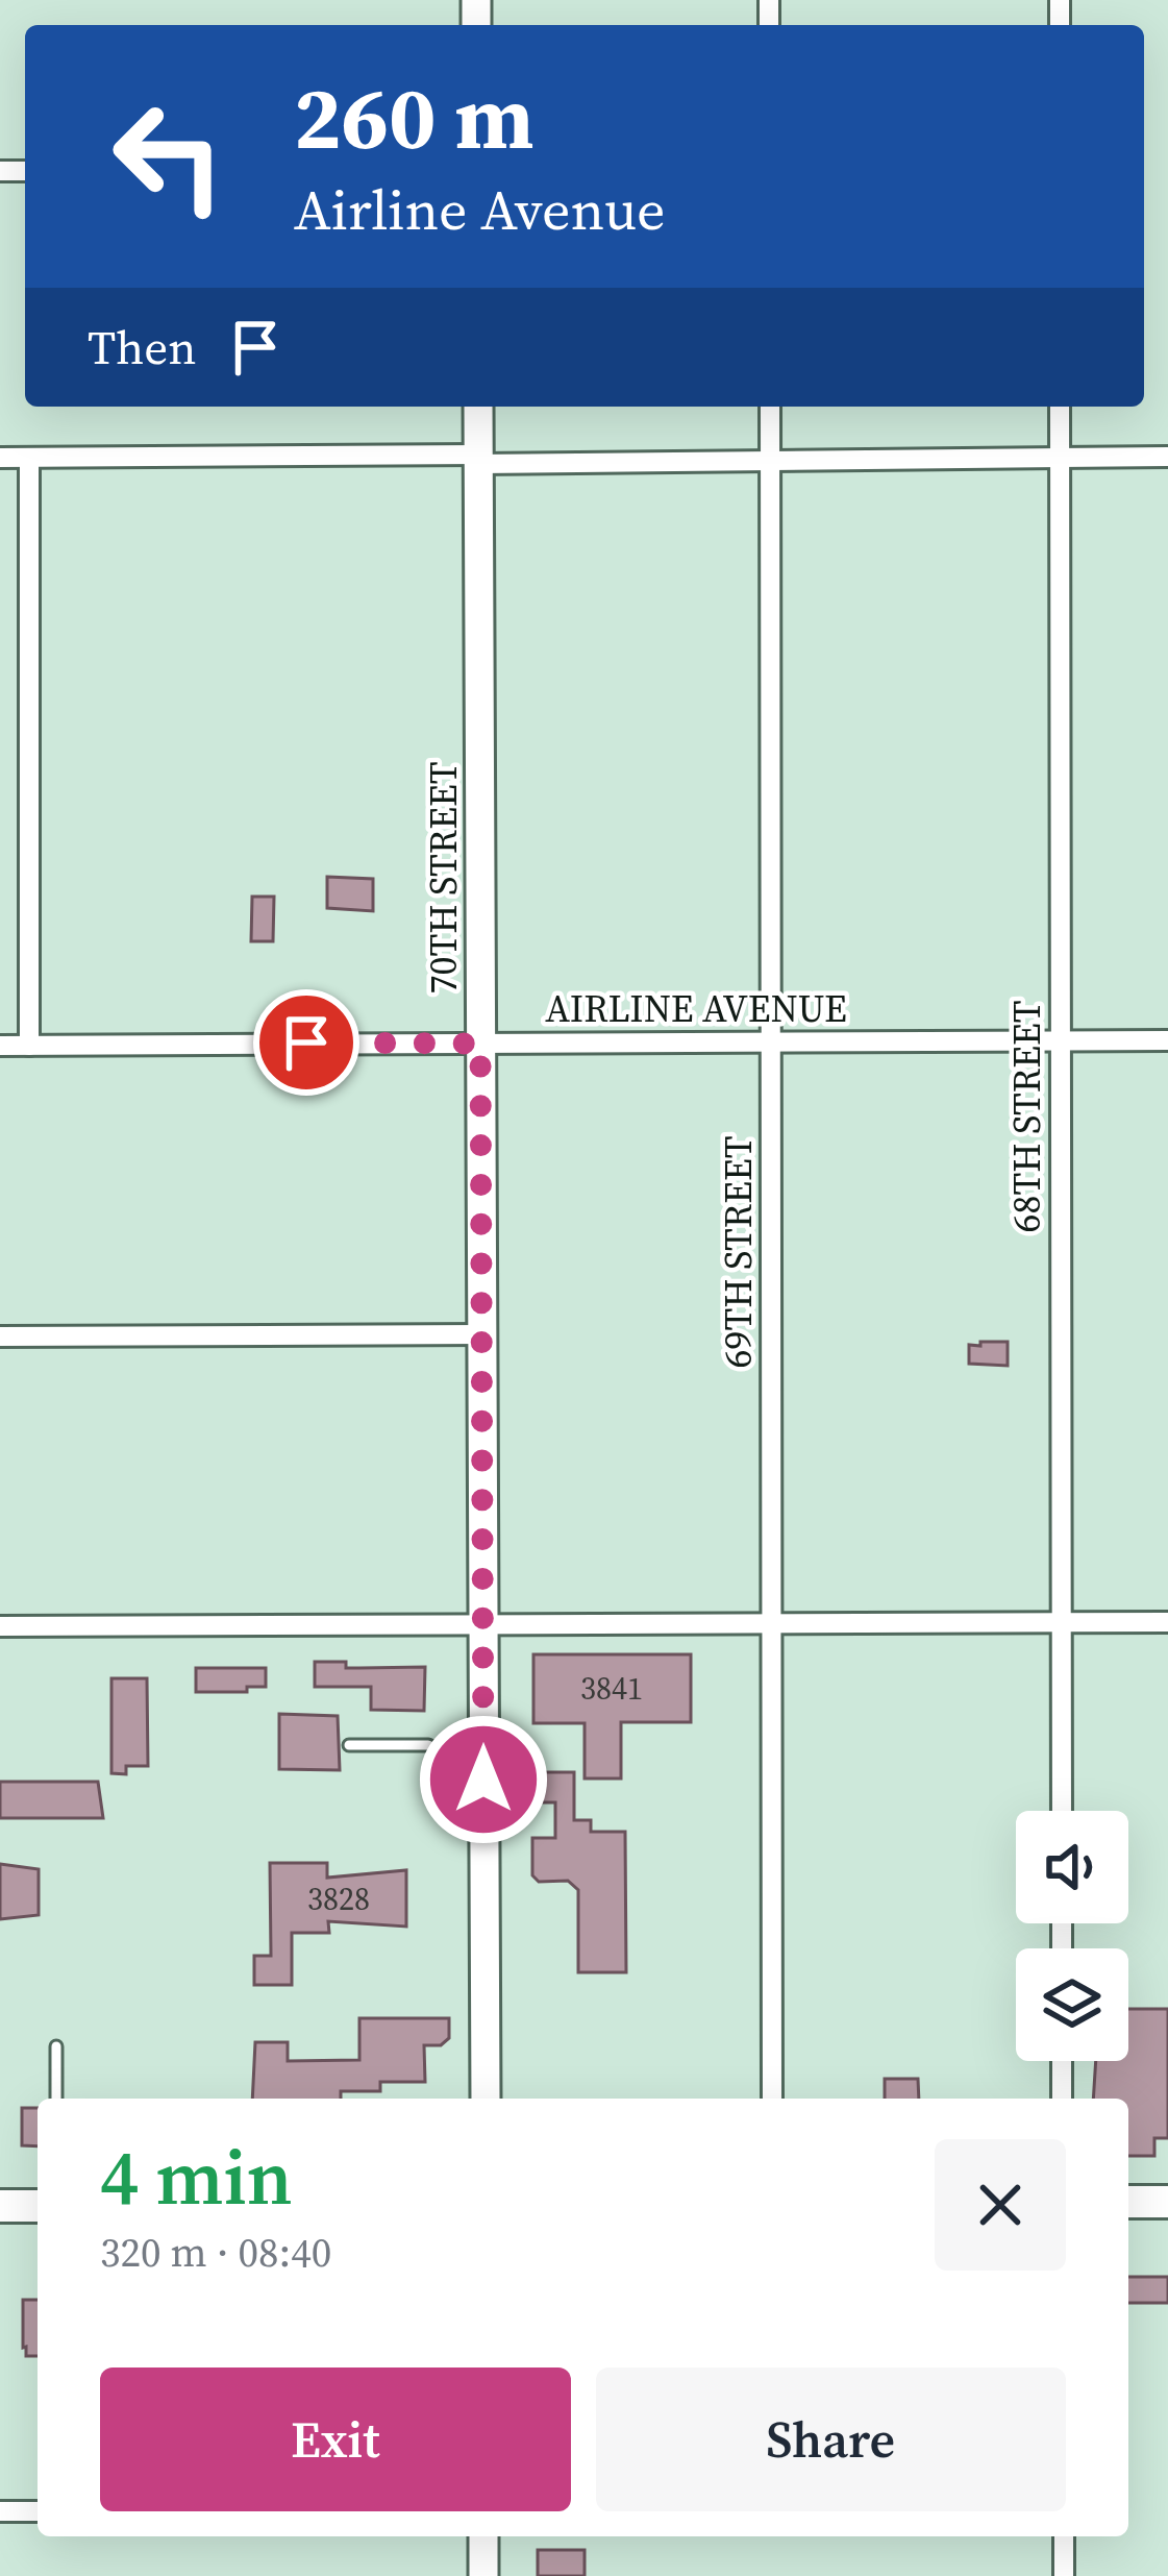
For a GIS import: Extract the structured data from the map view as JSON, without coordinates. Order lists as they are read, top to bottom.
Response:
{
  "streets": {
    "main road": ["70TH STREET"],
    "street": ["AIRLINE AVENUE", "68TH STREET", "69TH STREET"]
  },
  "crossings": [
    ["70TH STREET", "AIRLINE AVENUE"],
    ["AIRLINE AVENUE", "68TH STREET"],
    ["AIRLINE AVENUE", "69TH STREET"]
  ],
  "house_numbers": ["3841", "3828"],
  "page": {
    "turn": ["260 m", "Airline Avenue"],
    "then": "Then",
    "heading": ["4 min", "320 m · 08:40"],
    "buttons": ["Exit", "Share"]
  }
}
